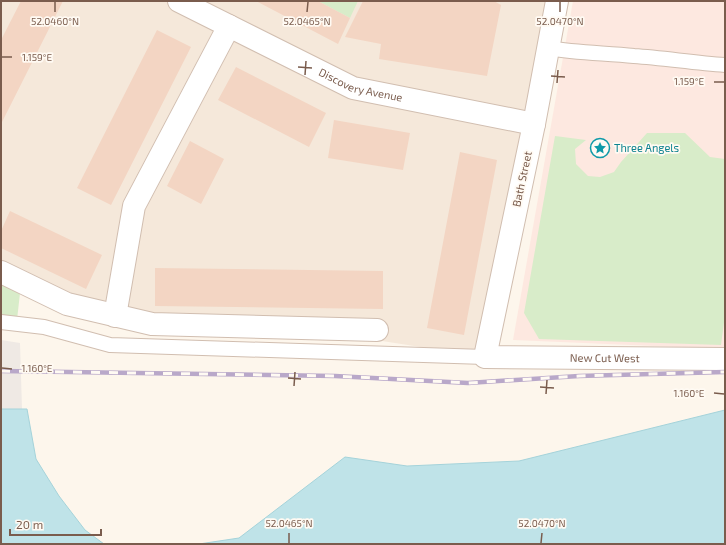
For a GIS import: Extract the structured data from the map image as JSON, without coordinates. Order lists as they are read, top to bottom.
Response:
{
  "streets": {
    "street": ["Discovery Avenue", "Bath Street", "New Cut West"]
  },
  "crossings": [
    ["Discovery Avenue", "Bath Street"],
    ["Bath Street", "New Cut West"]
  ],
  "places": {
    "place": ["Three Angels"]
  },
  "scale_bar": "20 m",
  "coordinates": [
    "52.0460°N",
    "52.0465°N",
    "52.0470°N",
    "1.159°E",
    "1.160°E"
  ]
}
